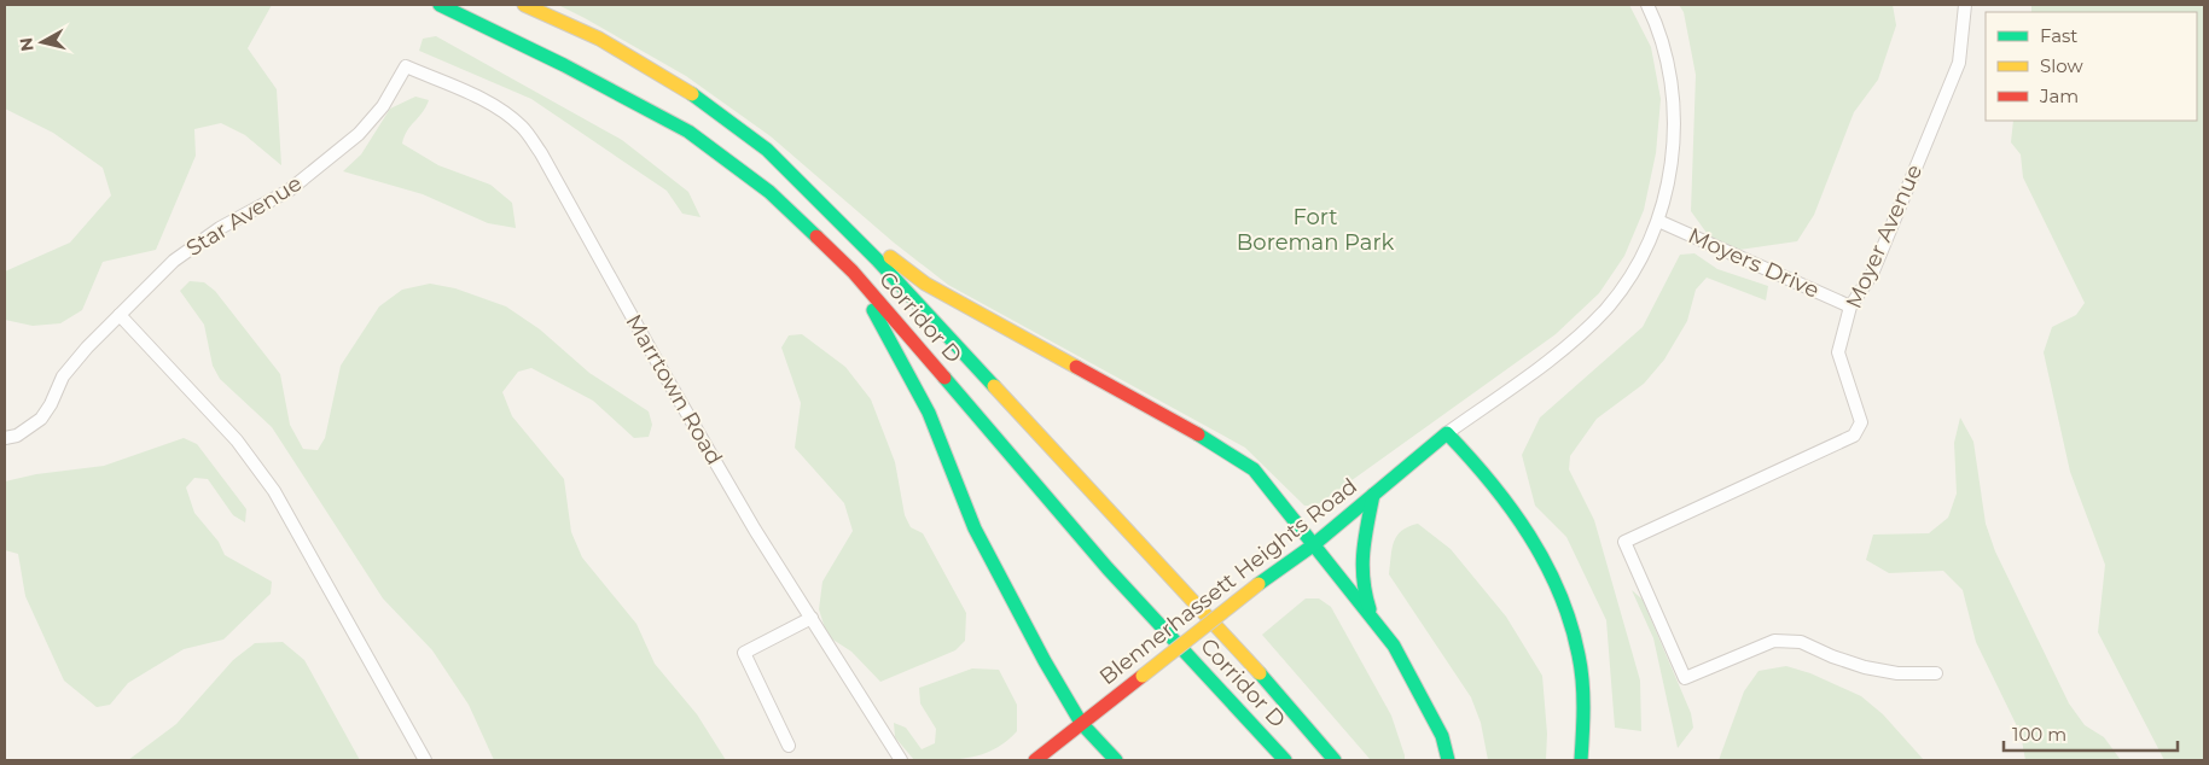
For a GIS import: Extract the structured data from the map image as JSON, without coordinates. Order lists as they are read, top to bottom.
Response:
{
  "streets": {
    "main road": ["Corridor D", "Blennerhassett Heights Road"],
    "street": [
      "Star Avenue",
      "Moyer Avenue",
      "Moyers Drive",
      "Marrtown Road"
    ]
  },
  "crossings": [
    ["Star Avenue", "Marrtown Road"],
    ["Moyer Avenue", "Moyers Drive"]
  ],
  "parks": ["Fort Boreman Park"],
  "legend": ["Fast", "Slow", "Jam"],
  "scale_bar": "100 m",
  "north": "left"
}
